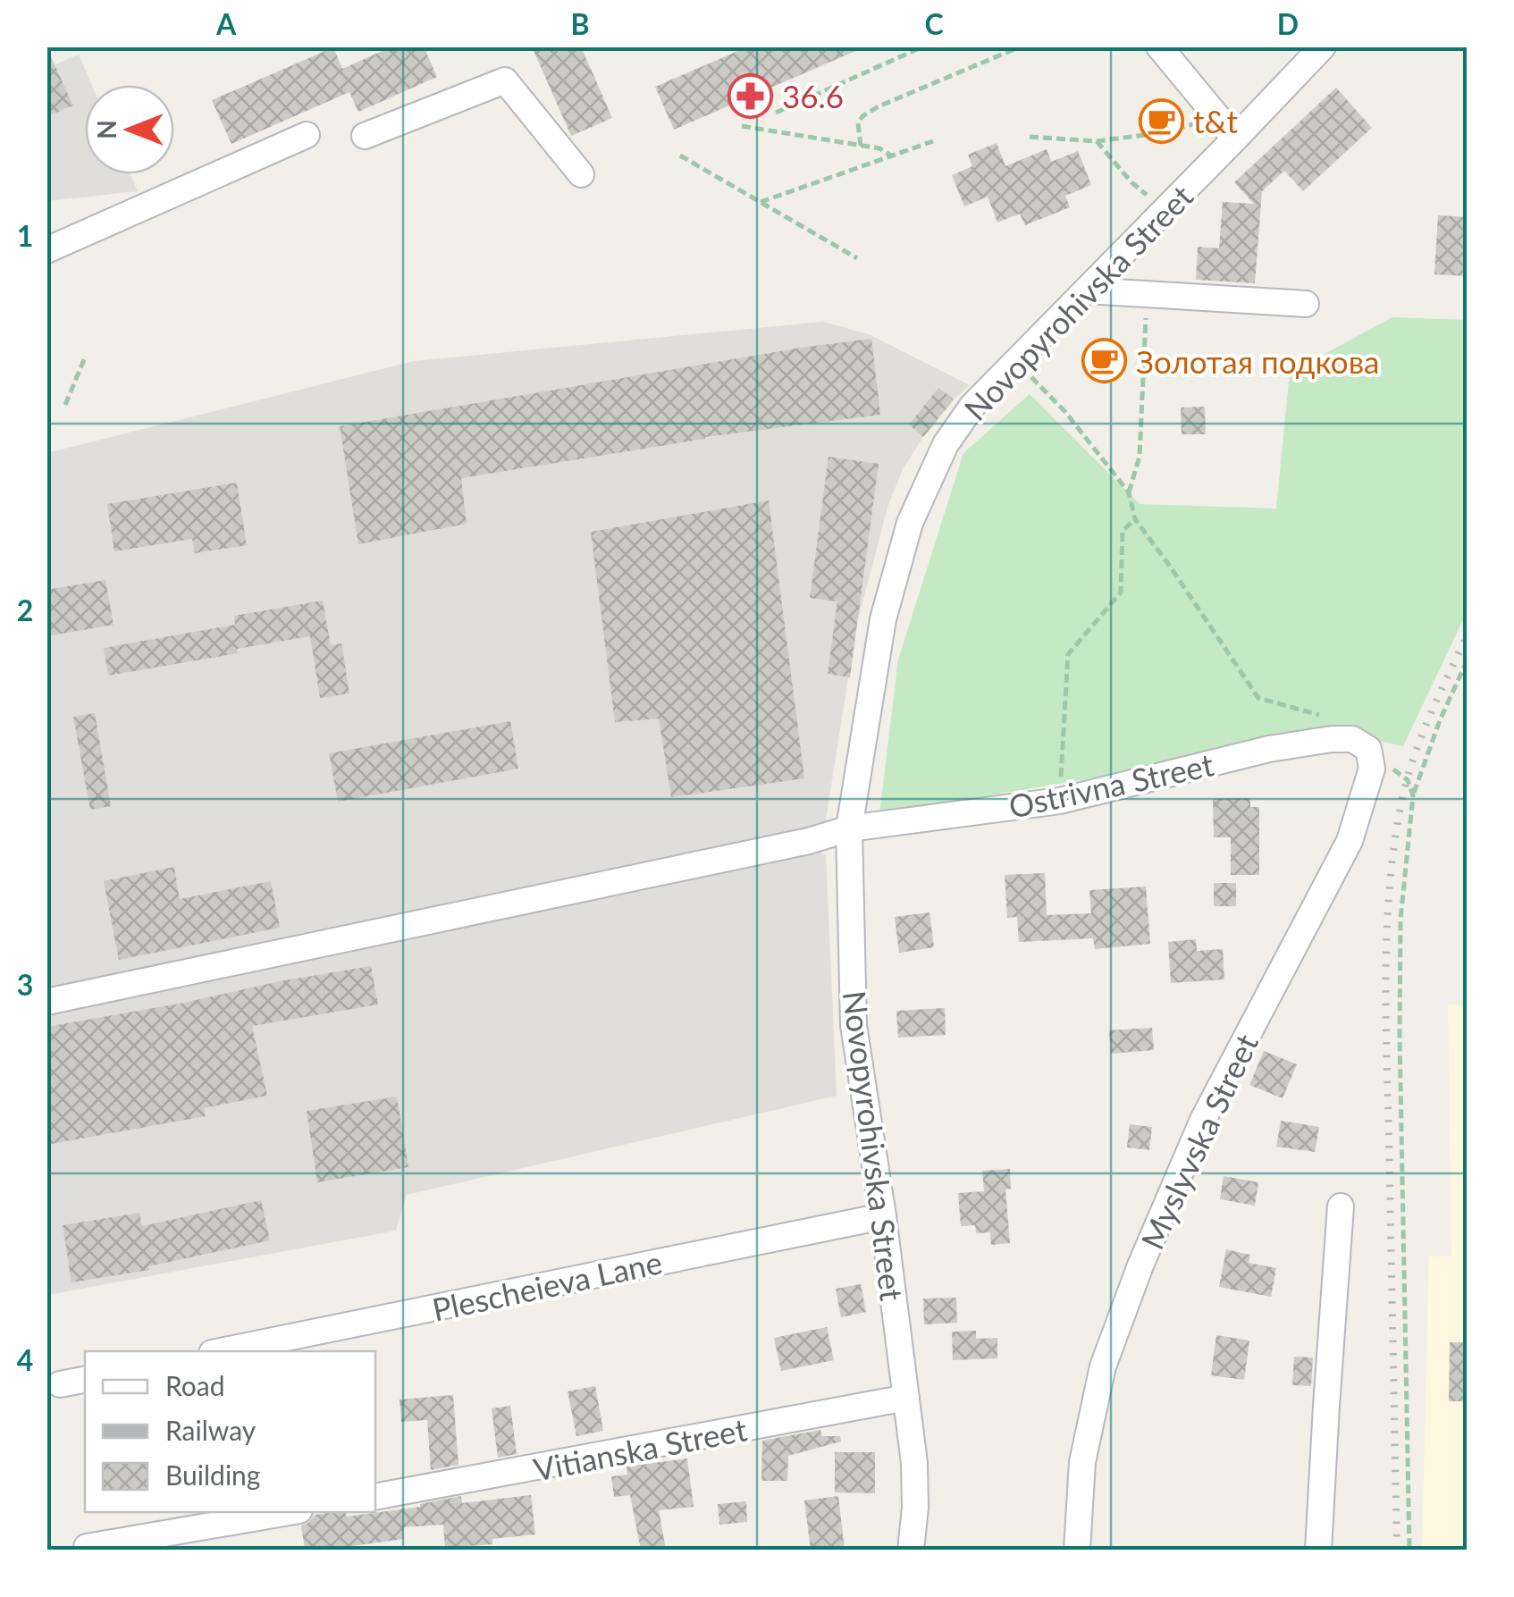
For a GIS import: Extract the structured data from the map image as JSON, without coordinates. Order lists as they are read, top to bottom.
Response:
{
  "streets": {
    "street": [
      "Novopyrohivska Street",
      "Ostrivna Street",
      "Myslyvska Street",
      "Plescheieva Lane",
      "Vitianska Street"
    ]
  },
  "crossings": [
    ["Novopyrohivska Street", "Ostrivna Street"],
    ["Novopyrohivska Street", "Plescheieva Lane"],
    ["Novopyrohivska Street", "Vitianska Street"],
    ["Ostrivna Street", "Myslyvska Street"]
  ],
  "places": {
    "pharmacy": ["36.6"],
    "cafe": ["t&t", "Золотая подкова"]
  },
  "legend": ["Road", "Railway", "Building"],
  "north": "left",
  "grid": {
    "columns": [
      "A",
      "B",
      "C",
      "D"
    ],
    "rows": [
      "1",
      "2",
      "3",
      "4"
    ]
  }
}
